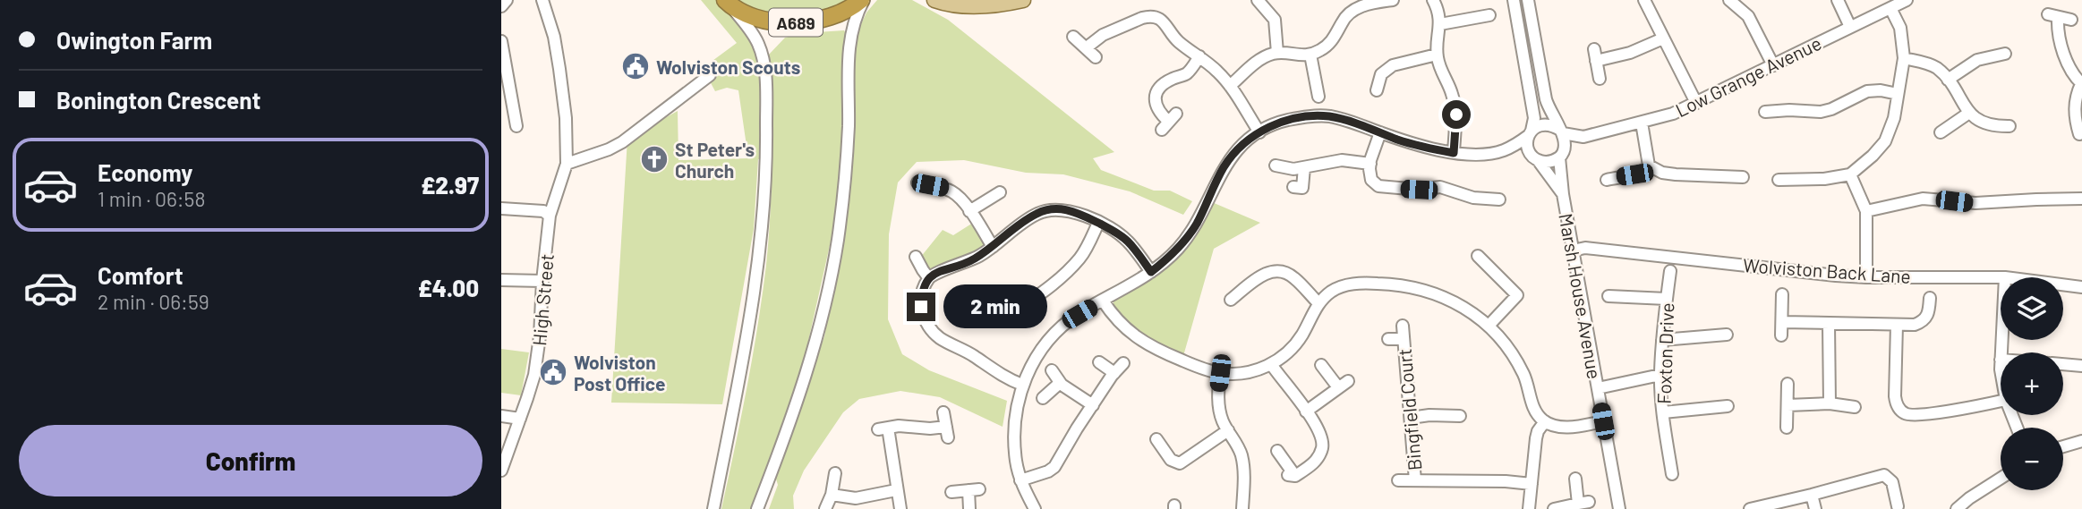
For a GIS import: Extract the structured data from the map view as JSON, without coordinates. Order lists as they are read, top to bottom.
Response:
{
  "streets": {
    "highway": ["A689"],
    "street": [
      "Low Grange Avenue",
      "Wolviston Back Lane",
      "Marsh House Avenue",
      "High Street",
      "Foxton Drive",
      "Bingfield Court"
    ]
  },
  "crossings": [
    ["Low Grange Avenue", "Marsh House Avenue"],
    ["Wolviston Back Lane", "Marsh House Avenue"]
  ],
  "places": {
    "public building": ["Wolviston Scouts", "Wolviston Post Office"],
    "church": ["St Peter's Church"]
  },
  "page": {
    "banner": ["Owington Farm", "Bonington Crescent"],
    "list": [
      {
        "name": "Economy",
        "note": "1 min · 06:58",
        "value": "£2.97"
      },
      {
        "name": "Comfort",
        "note": "2 min · 06:59",
        "value": "£4.00"
      }
    ],
    "map_buttons": ["+", "−"],
    "bubble": "2 min",
    "buttons": "Confirm"
  }
}
